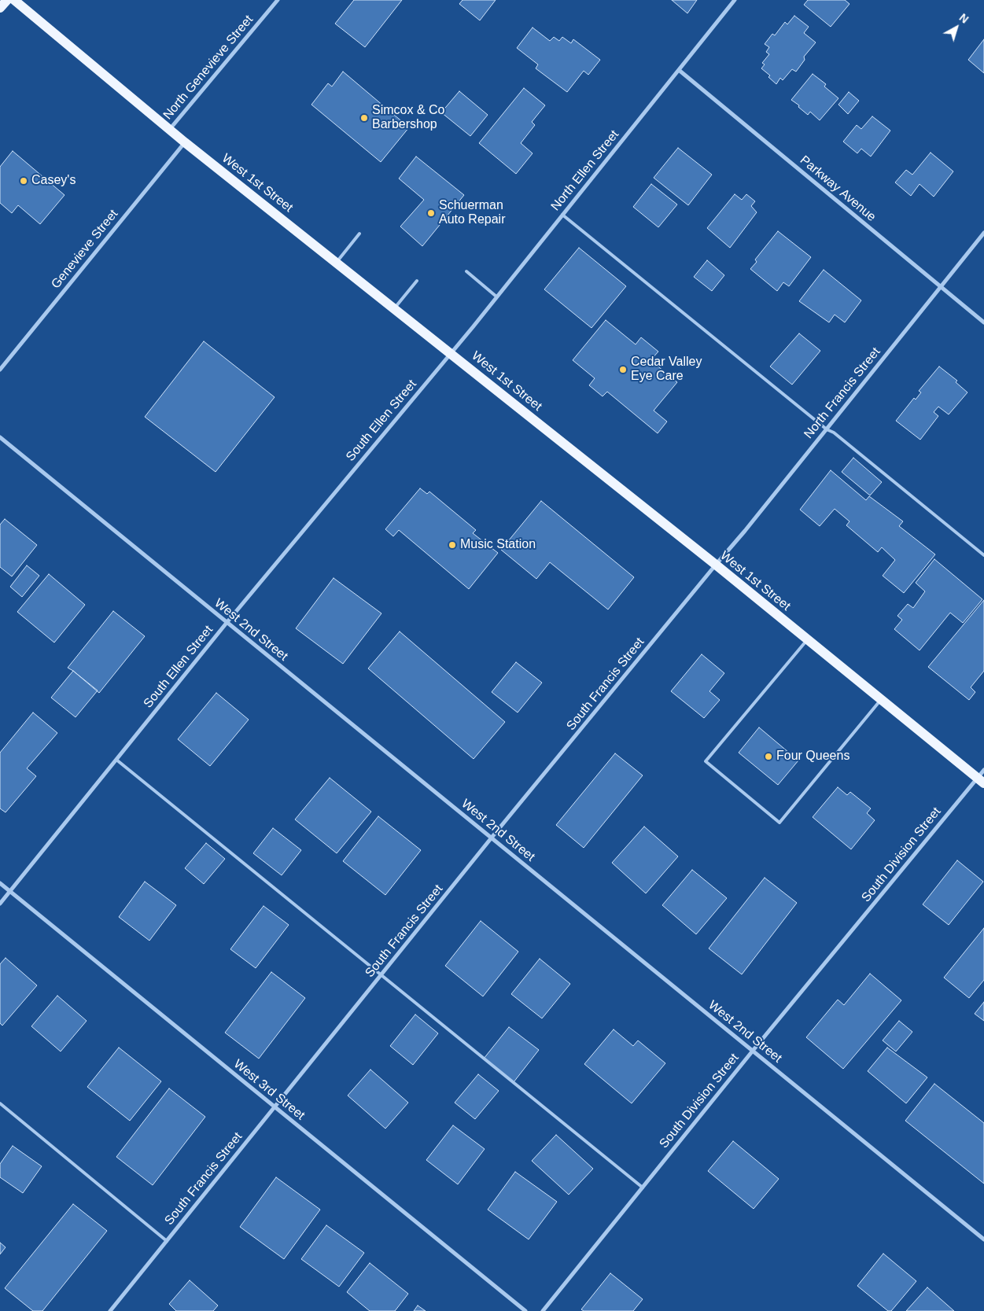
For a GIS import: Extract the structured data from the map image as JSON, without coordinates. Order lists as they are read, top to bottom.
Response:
{
  "streets": {
    "main road": ["West 1st Street"],
    "street": [
      "North Genevieve Street",
      "North Ellen Street",
      "Parkway Avenue",
      "Genevieve Street",
      "North Francis Street",
      "South Ellen Street",
      "West 2nd Street",
      "South Francis Street",
      "South Division Street",
      "West 3rd Street"
    ]
  },
  "crossings": [
    ["North Genevieve Street", "West 1st Street"],
    ["North Ellen Street", "West 1st Street"],
    ["North Ellen Street", "Parkway Avenue"],
    ["North Ellen Street", "South Ellen Street"],
    ["West 1st Street", "Genevieve Street"],
    ["West 1st Street", "North Francis Street"],
    ["West 1st Street", "South Ellen Street"],
    ["West 1st Street", "South Francis Street"],
    ["West 1st Street", "South Division Street"],
    ["Parkway Avenue", "North Francis Street"],
    ["North Francis Street", "South Francis Street"],
    ["South Ellen Street", "West 2nd Street"],
    ["South Ellen Street", "West 3rd Street"],
    ["West 2nd Street", "South Francis Street"],
    ["West 2nd Street", "South Division Street"],
    ["South Francis Street", "West 3rd Street"]
  ],
  "places": [
    "Simcox & Co Barbershop",
    "Casey's",
    "Schuerman Auto Repair",
    "Cedar Valley Eye Care",
    "Music Station",
    "Four Queens"
  ],
  "north": "top right"
}
